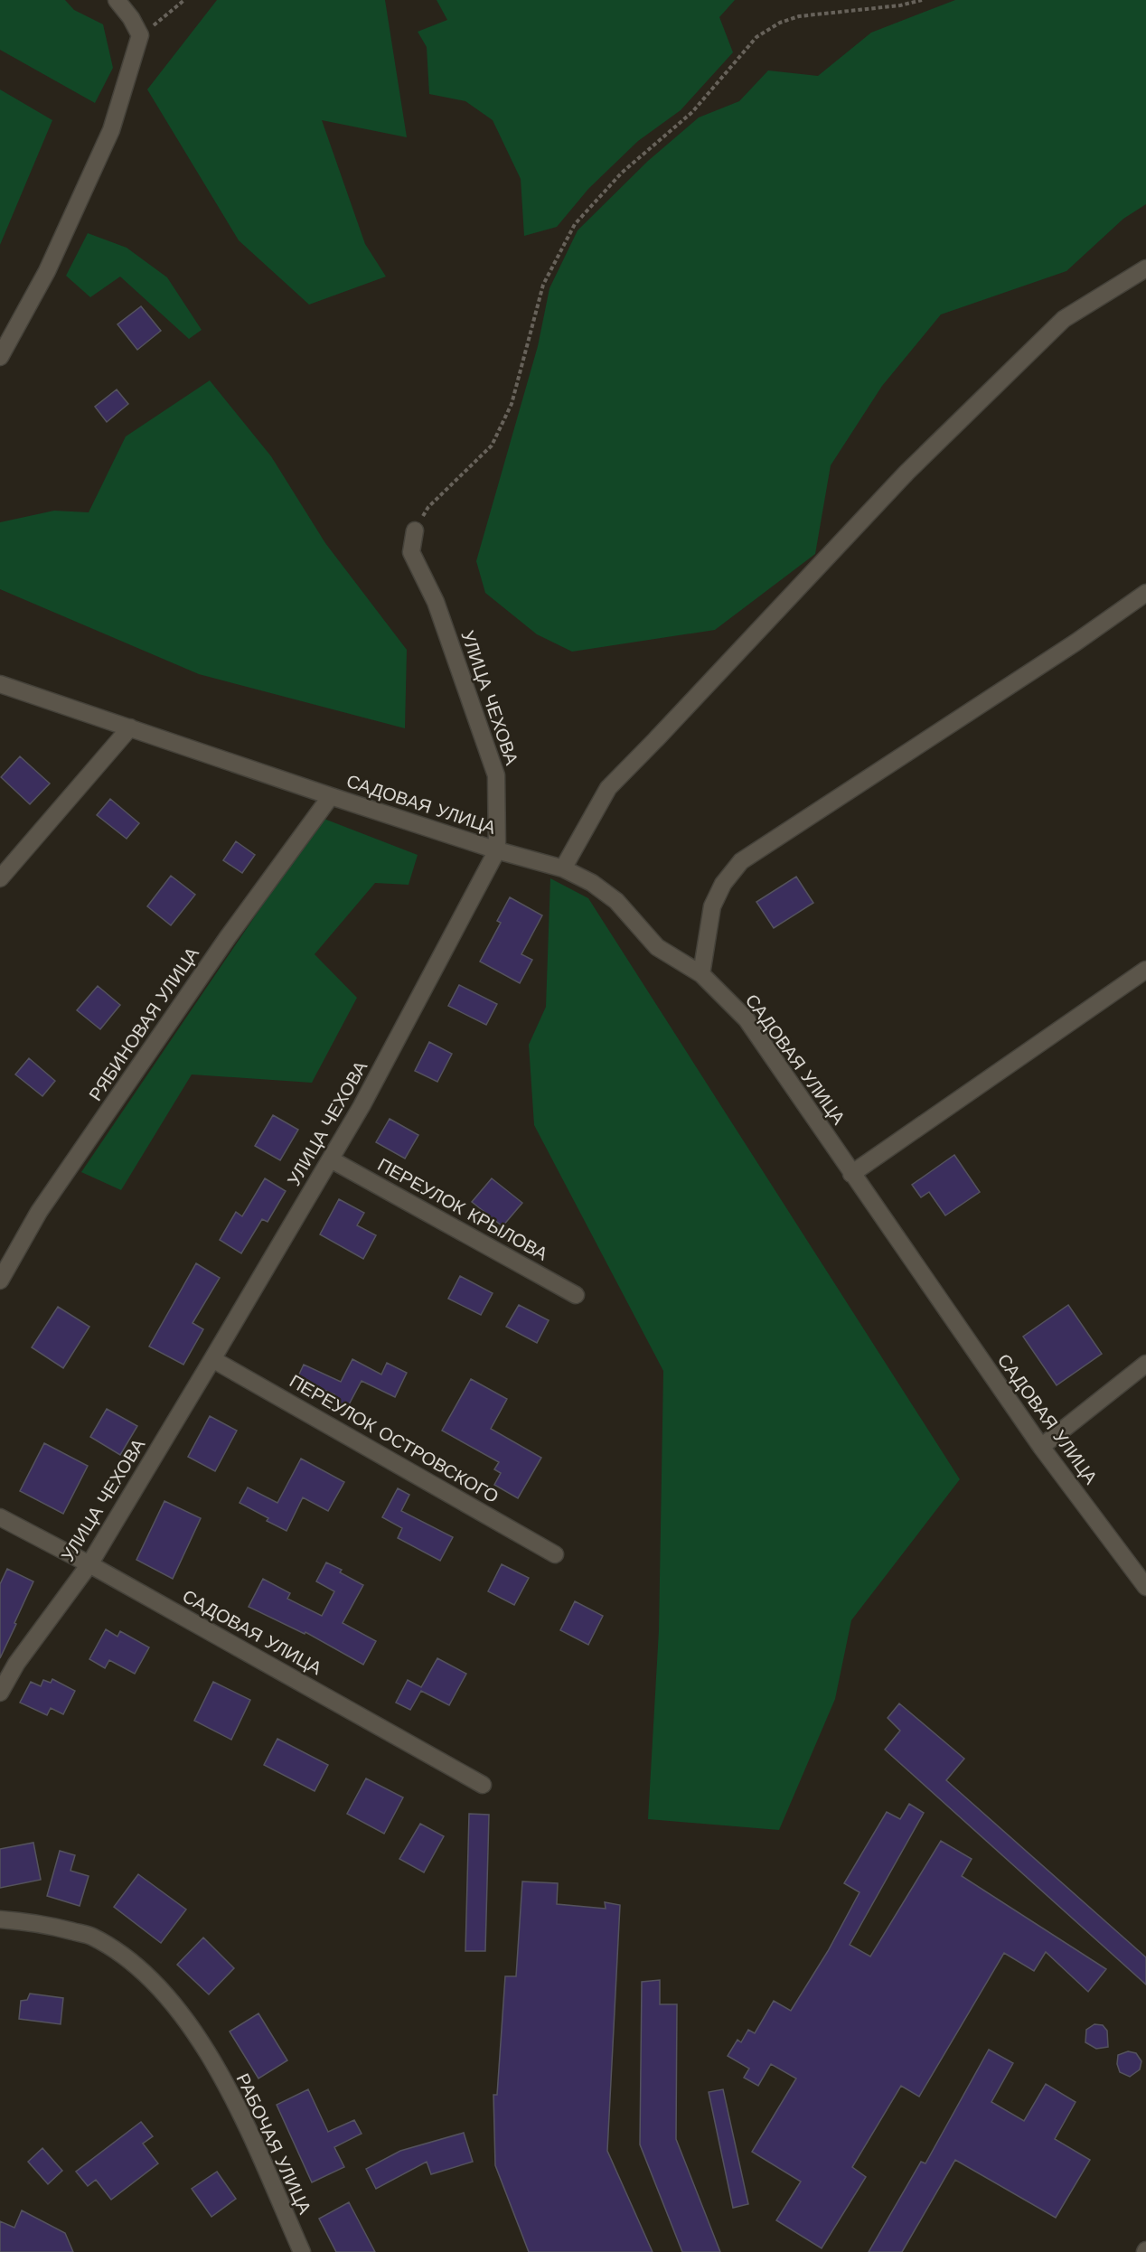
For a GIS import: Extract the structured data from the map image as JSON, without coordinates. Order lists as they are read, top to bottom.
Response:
{
  "streets": {
    "street": [
      "УЛИЦА ЧЕХОВА",
      "САДОВАЯ УЛИЦА",
      "РЯБИНОВАЯ УЛИЦА",
      "ПЕРЕУЛОК КРЫЛОВА",
      "ПЕРЕУЛОК ОСТРОВСКОГО",
      "РАБОЧАЯ УЛИЦА"
    ]
  },
  "crossings": [
    ["УЛИЦА ЧЕХОВА", "САДОВАЯ УЛИЦА"],
    ["УЛИЦА ЧЕХОВА", "ПЕРЕУЛОК КРЫЛОВА"],
    ["УЛИЦА ЧЕХОВА", "ПЕРЕУЛОК ОСТРОВСКОГО"],
    ["САДОВАЯ УЛИЦА", "РЯБИНОВАЯ УЛИЦА"]
  ]
}
